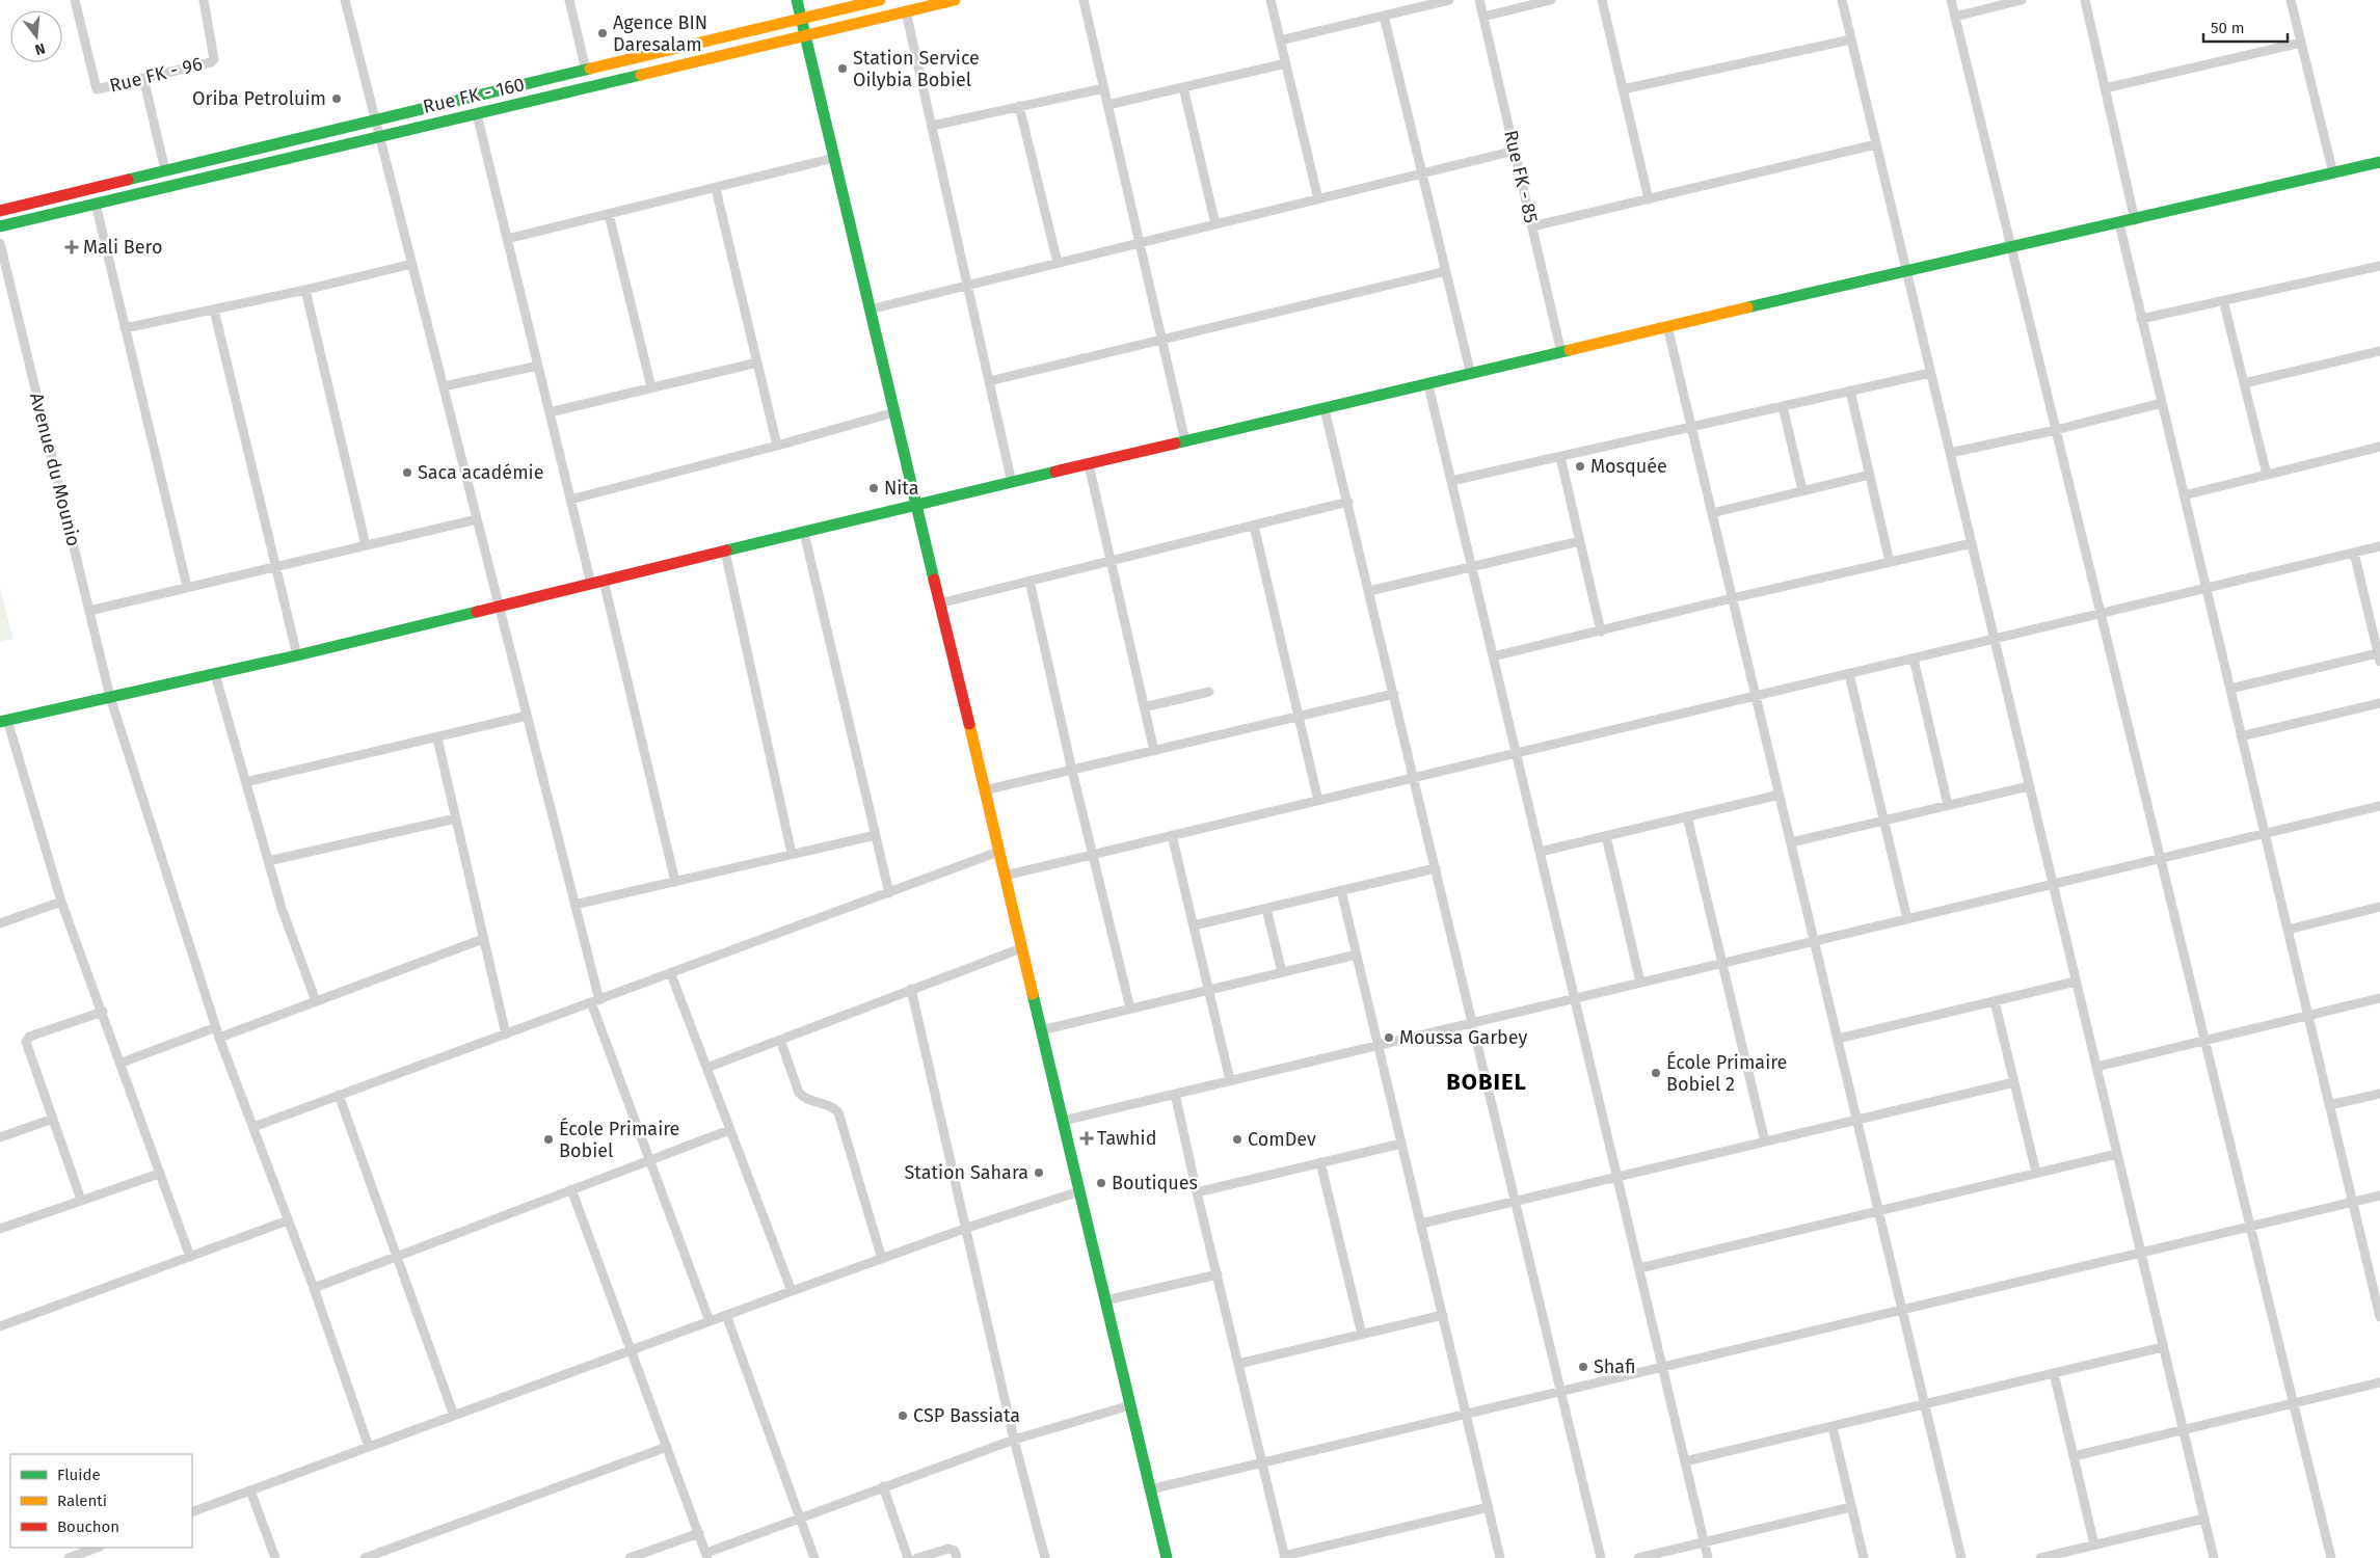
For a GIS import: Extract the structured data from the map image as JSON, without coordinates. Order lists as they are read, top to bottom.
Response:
{
  "streets": {
    "street": [
      "Rue FK - 96",
      "Rue FK - 160",
      "Rue FK - 85",
      "Avenue du Mounio"
    ]
  },
  "districts": ["BOBIEL"],
  "places": {
    "other": [
      "Agence BIN Daresalam",
      "Station Service Oilybia Bobiel",
      "Oriba Petroluim",
      "Mosquée",
      "Saca académie",
      "Nita",
      "Moussa Garbey",
      "École Primaire Bobiel 2",
      "École Primaire Bobiel",
      "ComDev",
      "Station Sahara",
      "Boutiques",
      "Shafi",
      "CSP Bassiata"
    ],
    "health": ["Mali Bero", "Tawhid"]
  },
  "legend": ["Fluide", "Ralenti", "Bouchon"],
  "scale_bar": "50 m",
  "north": "bottom"
}
